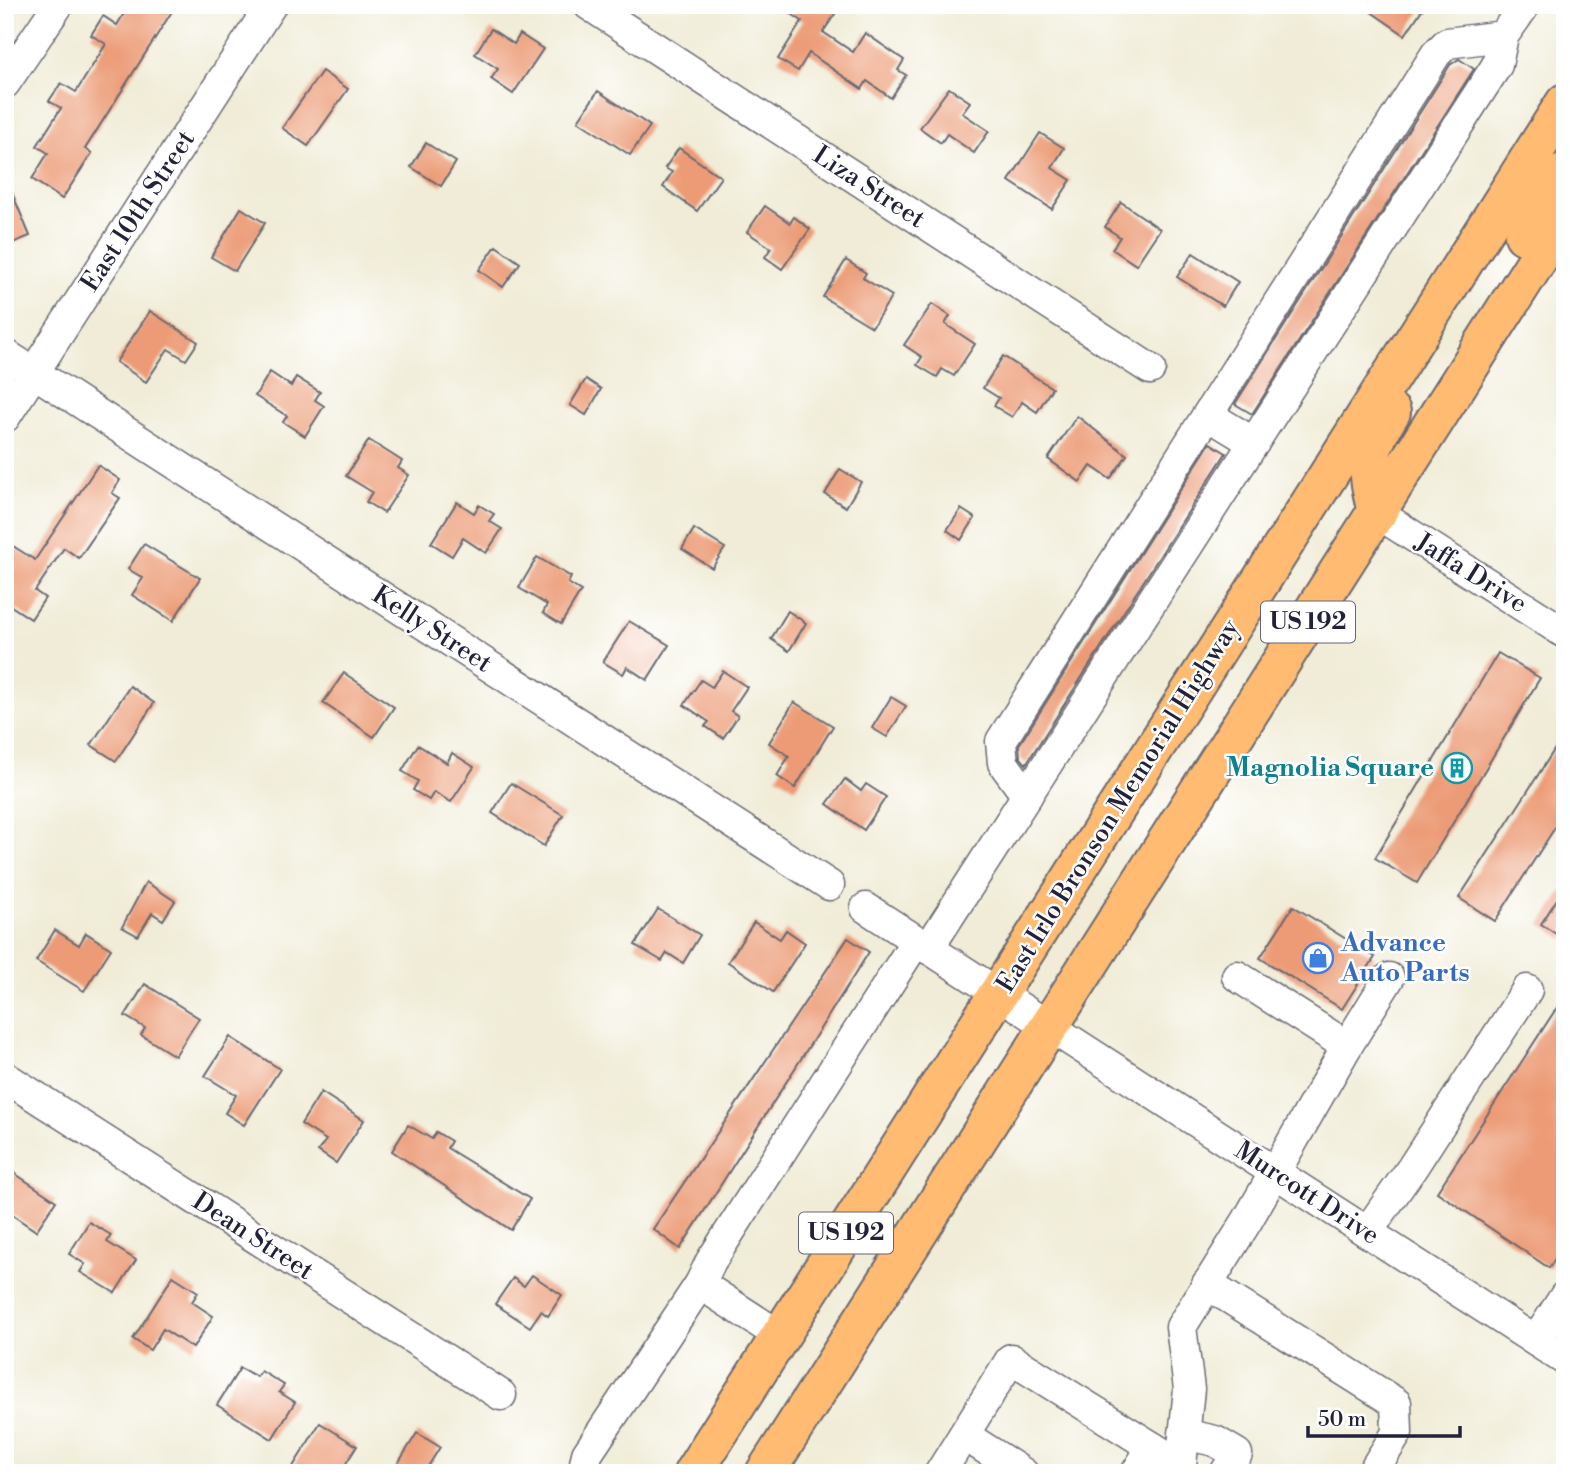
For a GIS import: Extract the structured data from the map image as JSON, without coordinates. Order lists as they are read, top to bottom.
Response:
{
  "streets": {
    "highway": ["US 192", "East Irlo Bronson Memorial Highway"],
    "street": [
      "Liza Street",
      "East 10th Street",
      "Jaffa Drive",
      "Kelly Street",
      "Murcott Drive",
      "Dean Street"
    ]
  },
  "crossings": [
    ["East 10th Street", "Kelly Street"],
    ["Jaffa Drive", "US 192"],
    ["US 192", "Murcott Drive"]
  ],
  "places": {
    "building": ["Magnolia Square"],
    "shop": ["Advance Auto Parts"]
  },
  "scale_bar": "50 m"
}
